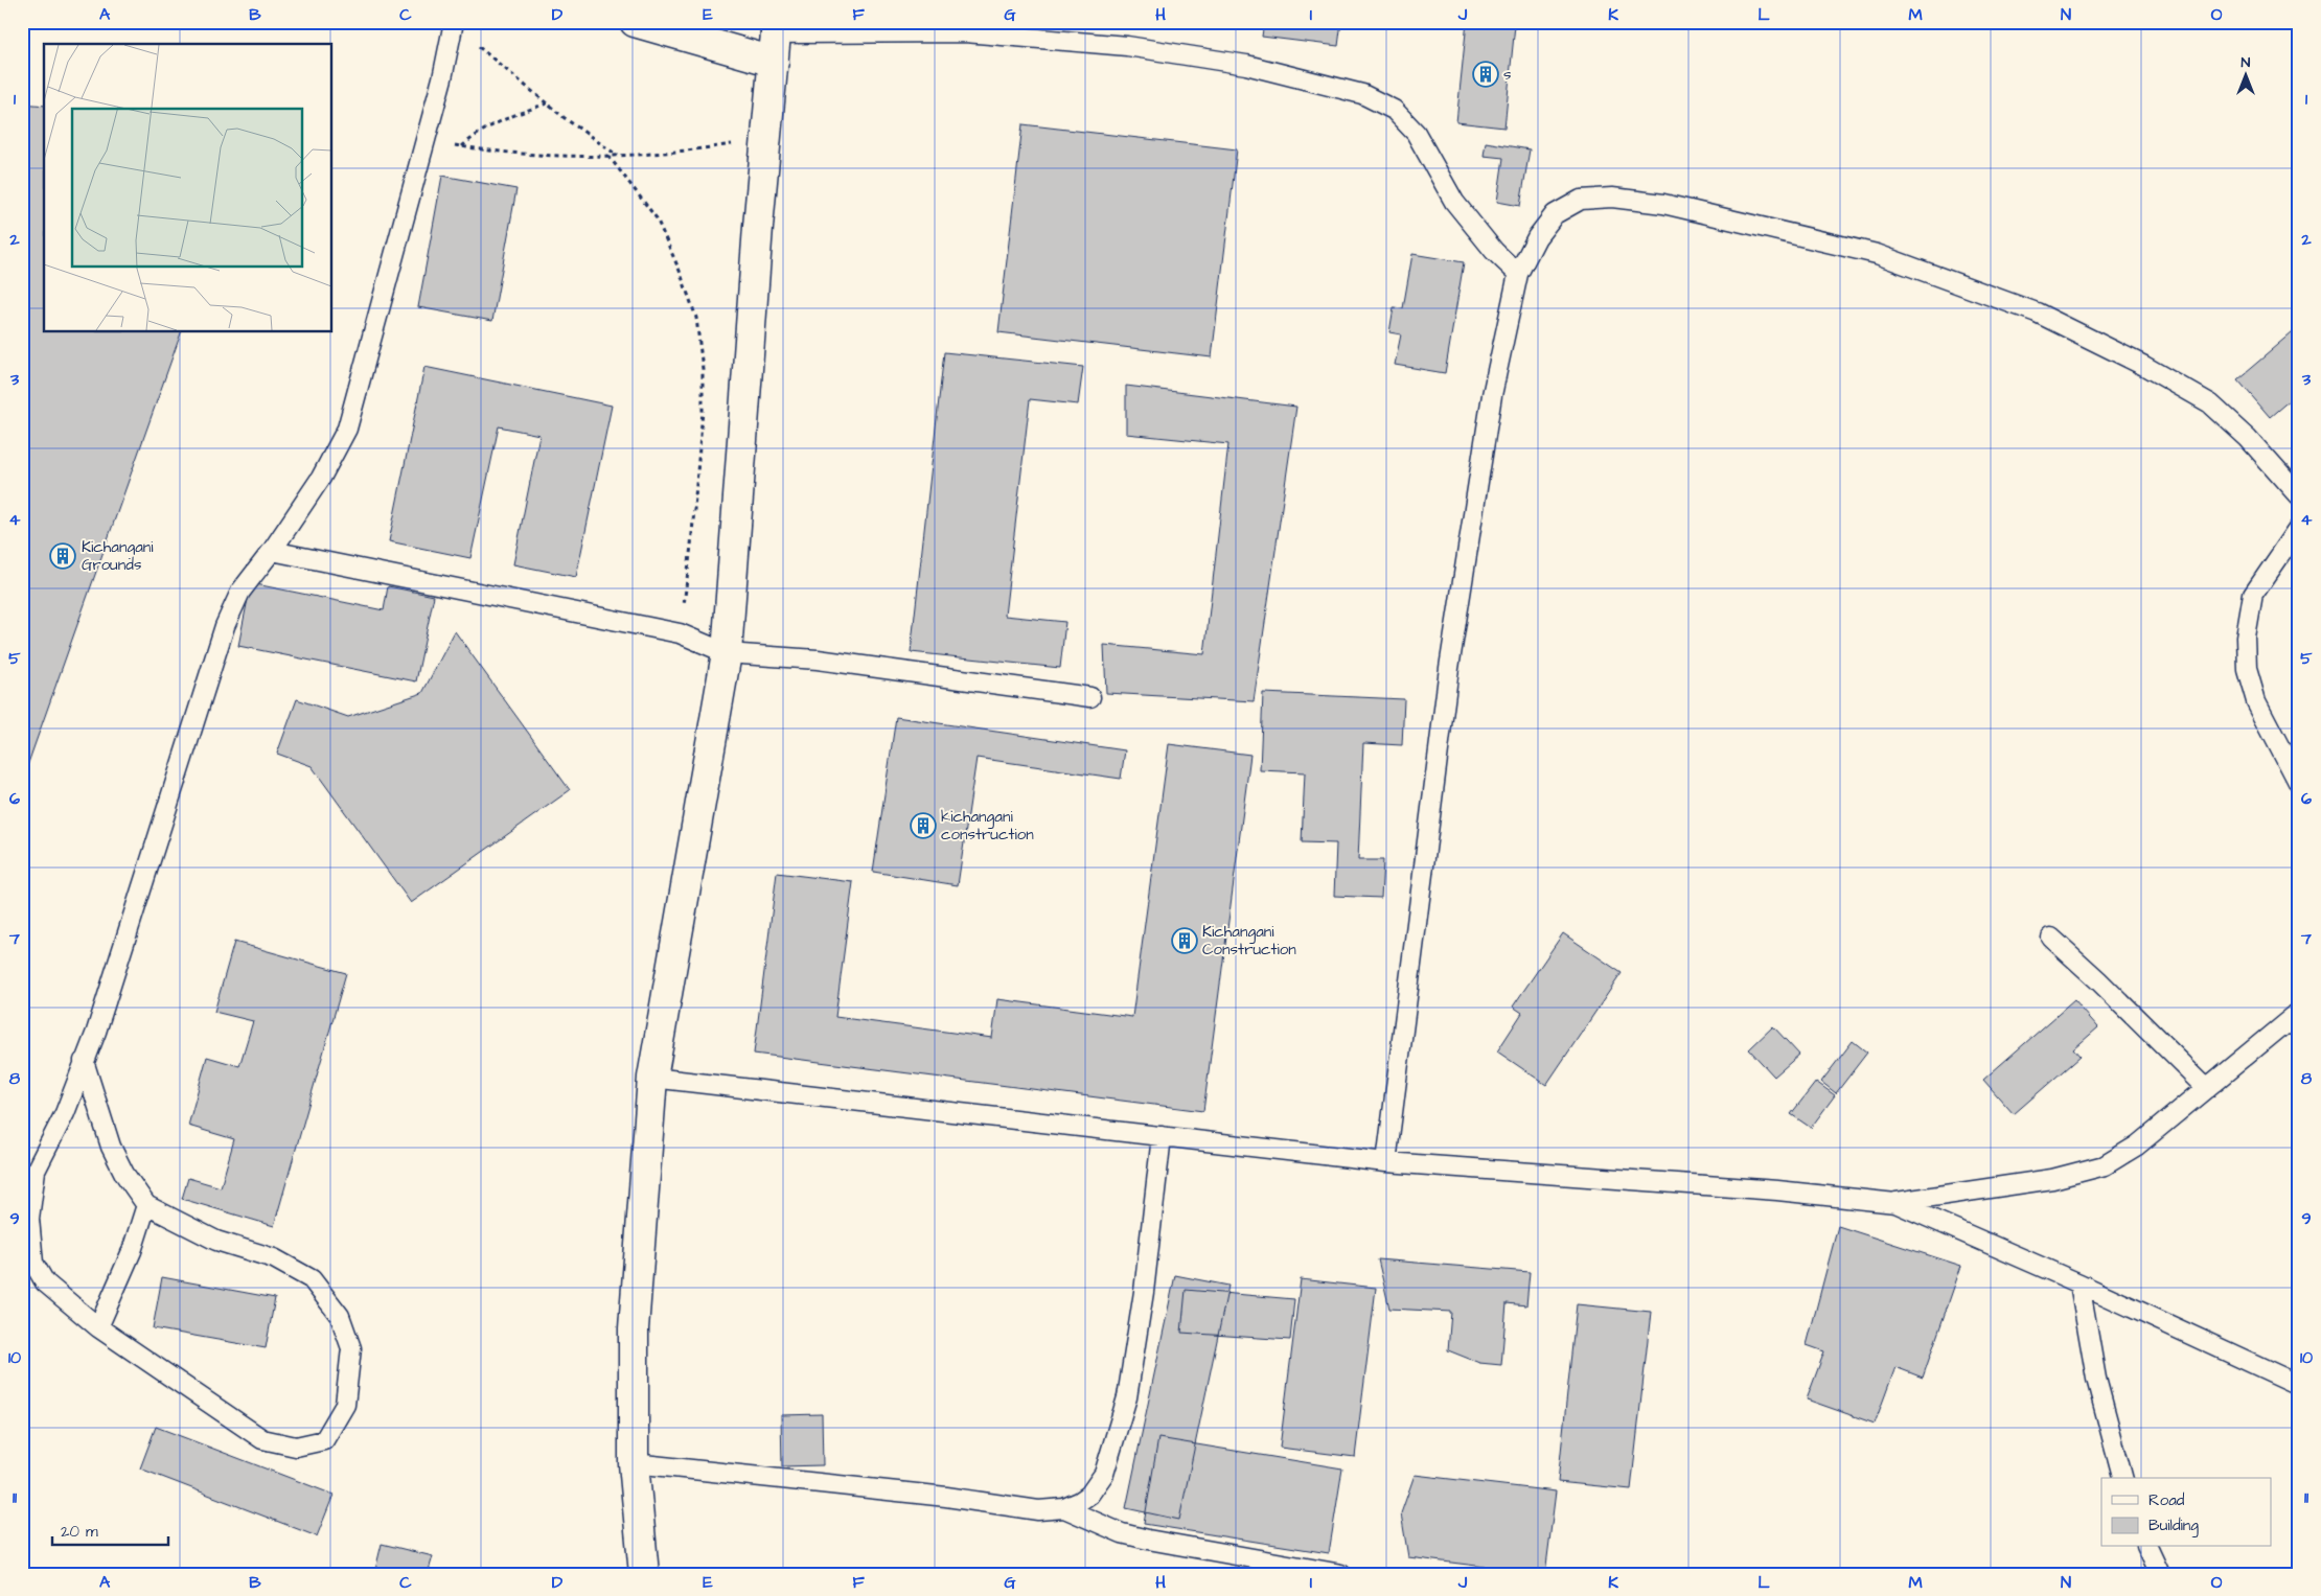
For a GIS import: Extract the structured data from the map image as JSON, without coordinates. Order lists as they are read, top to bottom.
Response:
{
  "places": {
    "building": [
      "s",
      "Kichangani Grounds",
      "kichangani construction",
      "Kichangani Construction"
    ]
  },
  "legend": ["Road", "Building"],
  "scale_bar": "20 m",
  "north": "top",
  "grid": {
    "columns": [
      "A",
      "B",
      "C",
      "D",
      "E",
      "F",
      "G",
      "H",
      "I",
      "J",
      "K",
      "L",
      "M",
      "N",
      "O"
    ],
    "rows": [
      "1",
      "2",
      "3",
      "4",
      "5",
      "6",
      "7",
      "8",
      "9",
      "10",
      "11"
    ]
  }
}
